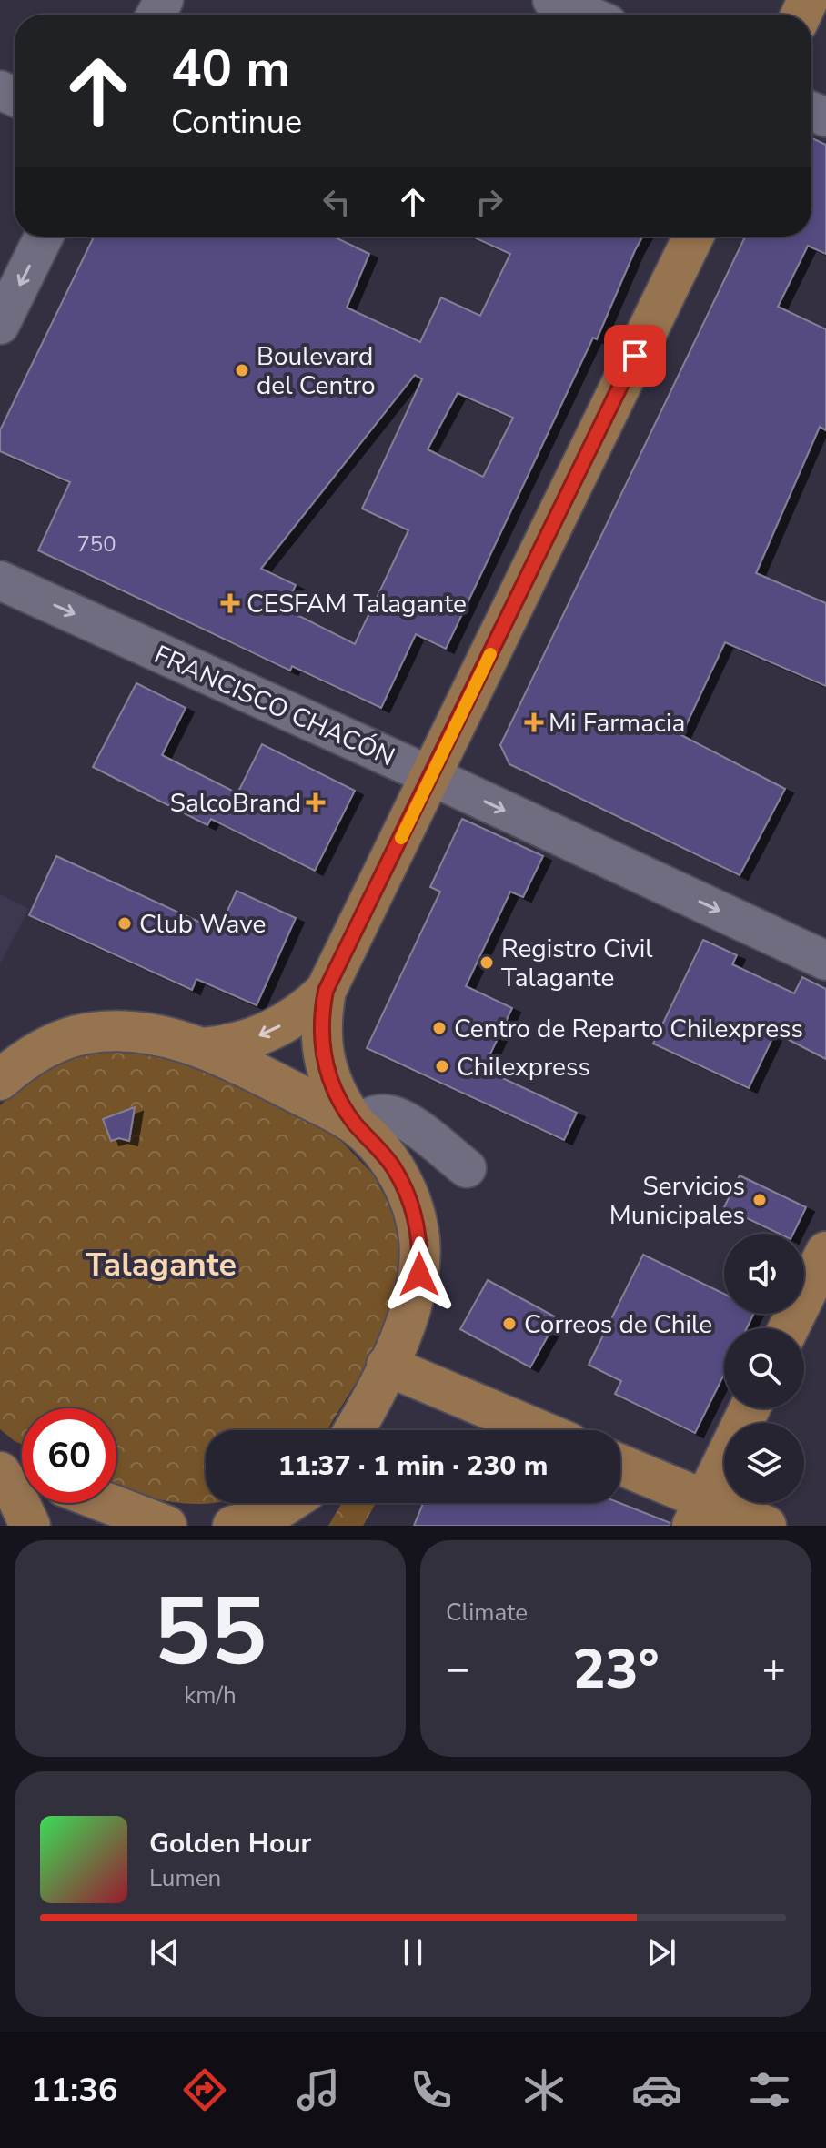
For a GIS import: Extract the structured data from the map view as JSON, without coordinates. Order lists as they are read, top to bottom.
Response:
{
  "streets": {
    "street": ["FRANCISCO CHACÓN"]
  },
  "one_way": ["FRANCISCO CHACÓN"],
  "districts": ["Talagante"],
  "places": {
    "other": [
      "Boulevard del Centro",
      "Club Wave",
      "Registro Civil Talagante",
      "Centro de Reparto Chilexpress",
      "Chilexpress",
      "Servicios Municipales",
      "Correos de Chile"
    ],
    "health": ["CESFAM Talagante", "Mi Farmacia", "SalcoBrand"]
  },
  "house_numbers": ["750"],
  "page": {
    "turn": ["40 m", "Continue"],
    "limit": "60",
    "trip": "11:37 · 1 min · 230 m",
    "tile": [
      ["55", "km/h"],
      "Climate"
    ],
    "heat": ["−", "23°", "+"],
    "song": ["Golden Hour", "Lumen"],
    "tabs": "11:36"
  }
}
